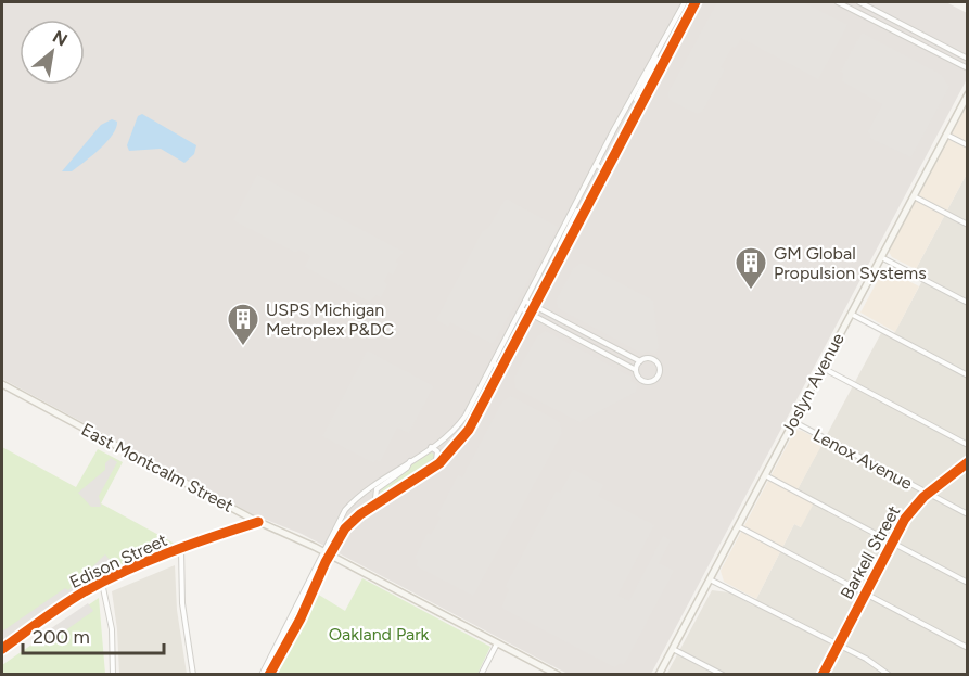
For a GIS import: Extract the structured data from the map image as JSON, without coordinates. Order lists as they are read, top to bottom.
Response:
{
  "streets": {
    "main road": ["Joslyn Avenue", "East Montcalm Street"],
    "street": ["Lenox Avenue", "Barkell Street", "Edison Street"]
  },
  "crossings": [
    ["Joslyn Avenue", "Lenox Avenue"],
    ["Lenox Avenue", "Barkell Street"],
    ["East Montcalm Street", "Edison Street"]
  ],
  "parks": ["Oakland Park"],
  "places": {
    "building": ["GM Global Propulsion Systems", "USPS Michigan Metroplex P&DC"]
  },
  "scale_bar": "200 m",
  "north": "top right"
}
